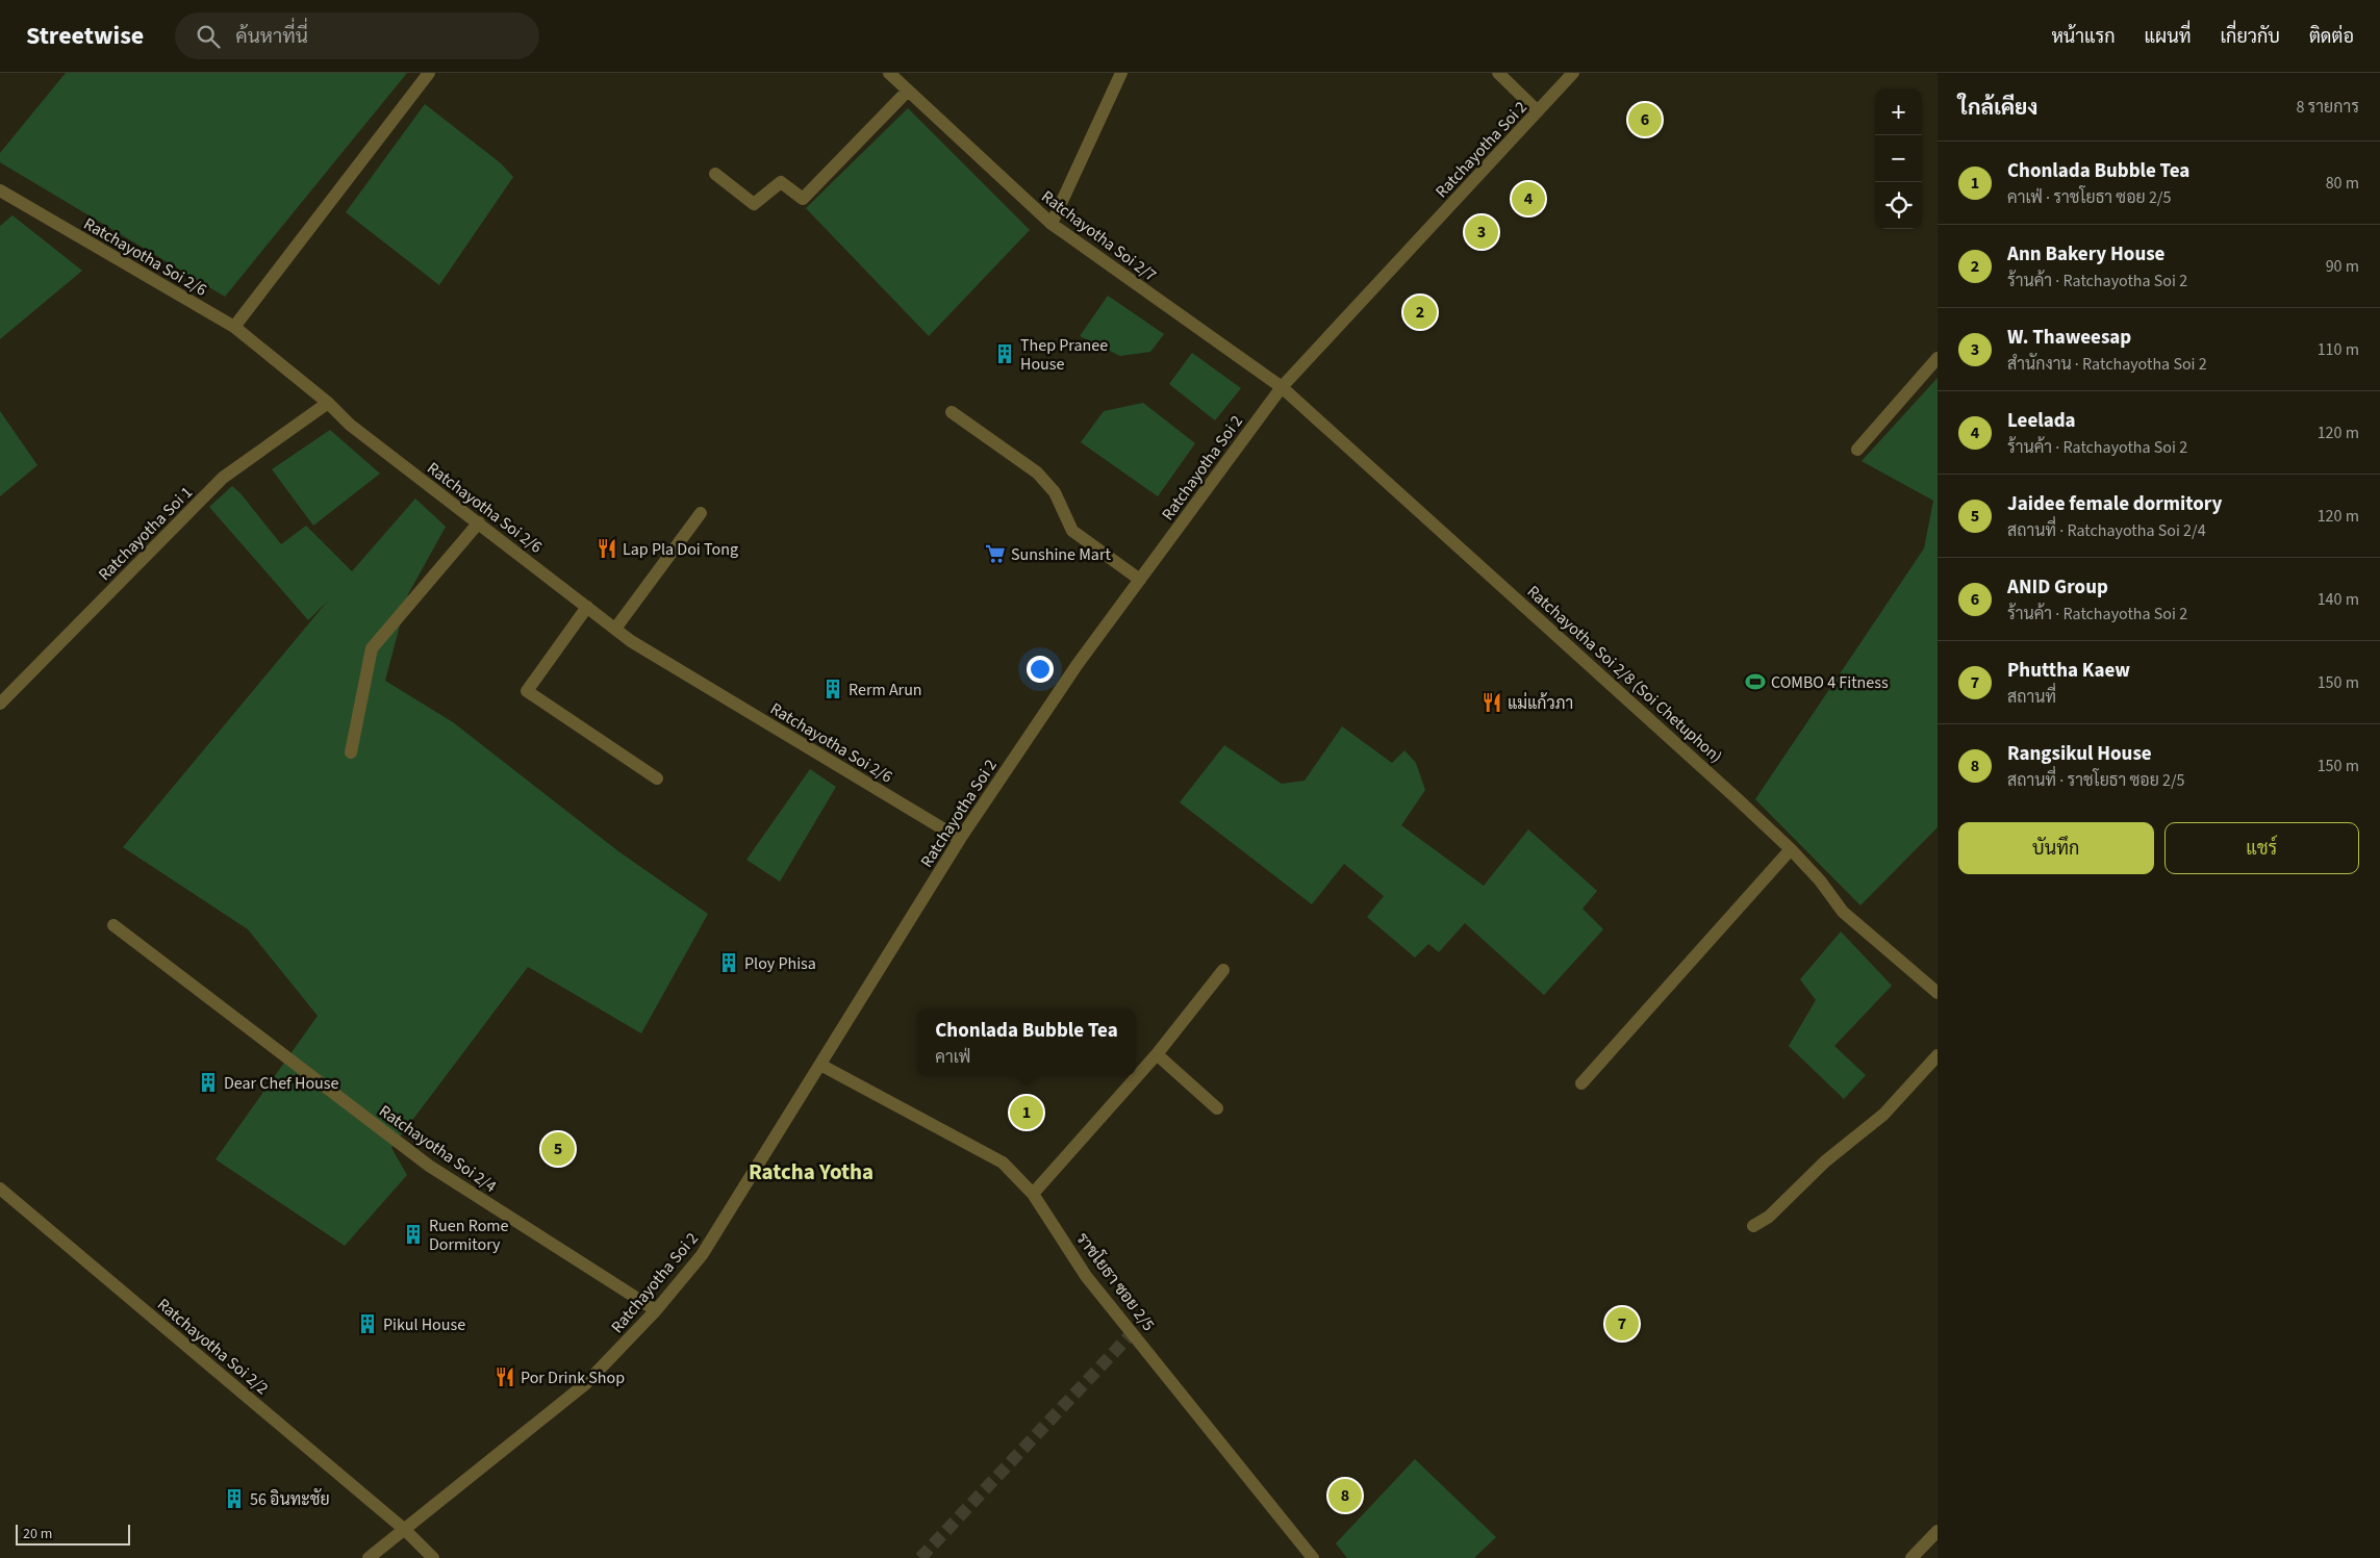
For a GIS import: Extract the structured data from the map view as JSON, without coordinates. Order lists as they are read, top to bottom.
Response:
{
  "streets": {
    "street": [
      "Ratchayotha Soi 2",
      "Ratchayotha Soi 2/7",
      "Ratchayotha Soi 2/6",
      "Ratchayotha Soi 1",
      "Ratchayotha Soi 2/8 (Soi Chetuphon)",
      "Ratchayotha Soi 2/4",
      "ราชโยธา ซอย 2/5",
      "Ratchayotha Soi 2/2"
    ]
  },
  "crossings": [
    ["Ratchayotha Soi 2", "Ratchayotha Soi 2/7"],
    ["Ratchayotha Soi 2", "Ratchayotha Soi 2/6"],
    ["Ratchayotha Soi 2", "Ratchayotha Soi 2/8 (Soi Chetuphon)"],
    ["Ratchayotha Soi 2", "Ratchayotha Soi 2/4"],
    ["Ratchayotha Soi 2", "ราชโยธา ซอย 2/5"],
    ["Ratchayotha Soi 2", "Ratchayotha Soi 2/2"],
    ["Ratchayotha Soi 2/7", "Ratchayotha Soi 2/8 (Soi Chetuphon)"],
    ["Ratchayotha Soi 2/6", "Ratchayotha Soi 1"]
  ],
  "districts": ["Ratcha Yotha"],
  "places": {
    "building": [
      "Thep Pranee House",
      "Rerm Arun",
      "Ploy Phisa",
      "Dear Chef House",
      "Ruen Rome Dormitory",
      "Pikul House",
      "56 อินทะชัย"
    ],
    "restaurant": ["Lap Pla Doi Tong", "แม่แก้วภา", "Por Drink Shop"],
    "supermarket": ["Sunshine Mart"],
    "sports": ["COMBO 4 Fitness"]
  },
  "scale_bar": "20 m",
  "page": {
    "header": "Streetwise",
    "search": "ค้นหาที่นี่",
    "nav": [
      "หน้าแรก",
      "แผนที่",
      "เกี่ยวกับ",
      "ติดต่อ"
    ],
    "heading": ["ใกล้เคียง", "8 รายการ"],
    "map_buttons": ["+", "−"],
    "pins": [
      "6",
      "4",
      "3",
      "2",
      "1",
      "5",
      "7",
      "8"
    ],
    "list": [
      {
        "mark": "1",
        "name": "Chonlada Bubble Tea",
        "note": "คาเฟ่ · ราชโยธา ซอย 2/5",
        "value": "80 m"
      },
      {
        "mark": "2",
        "name": "Ann Bakery House",
        "note": "ร้านค้า · Ratchayotha Soi 2",
        "value": "90 m"
      },
      {
        "mark": "3",
        "name": "W. Thaweesap",
        "note": "สำนักงาน · Ratchayotha Soi 2",
        "value": "110 m"
      },
      {
        "mark": "4",
        "name": "Leelada",
        "note": "ร้านค้า · Ratchayotha Soi 2",
        "value": "120 m"
      },
      {
        "mark": "5",
        "name": "Jaidee female dormitory",
        "note": "สถานที่ · Ratchayotha Soi 2/4",
        "value": "120 m"
      },
      {
        "mark": "6",
        "name": "ANID Group",
        "note": "ร้านค้า · Ratchayotha Soi 2",
        "value": "140 m"
      },
      {
        "mark": "7",
        "name": "Phuttha Kaew",
        "note": "สถานที่",
        "value": "150 m"
      },
      {
        "mark": "8",
        "name": "Rangsikul House",
        "note": "สถานที่ · ราชโยธา ซอย 2/5",
        "value": "150 m"
      }
    ],
    "buttons": ["บันทึก", "แชร์"],
    "popup": ["Chonlada Bubble Tea", "คาเฟ่"],
    "scale": "20 m"
  }
}
